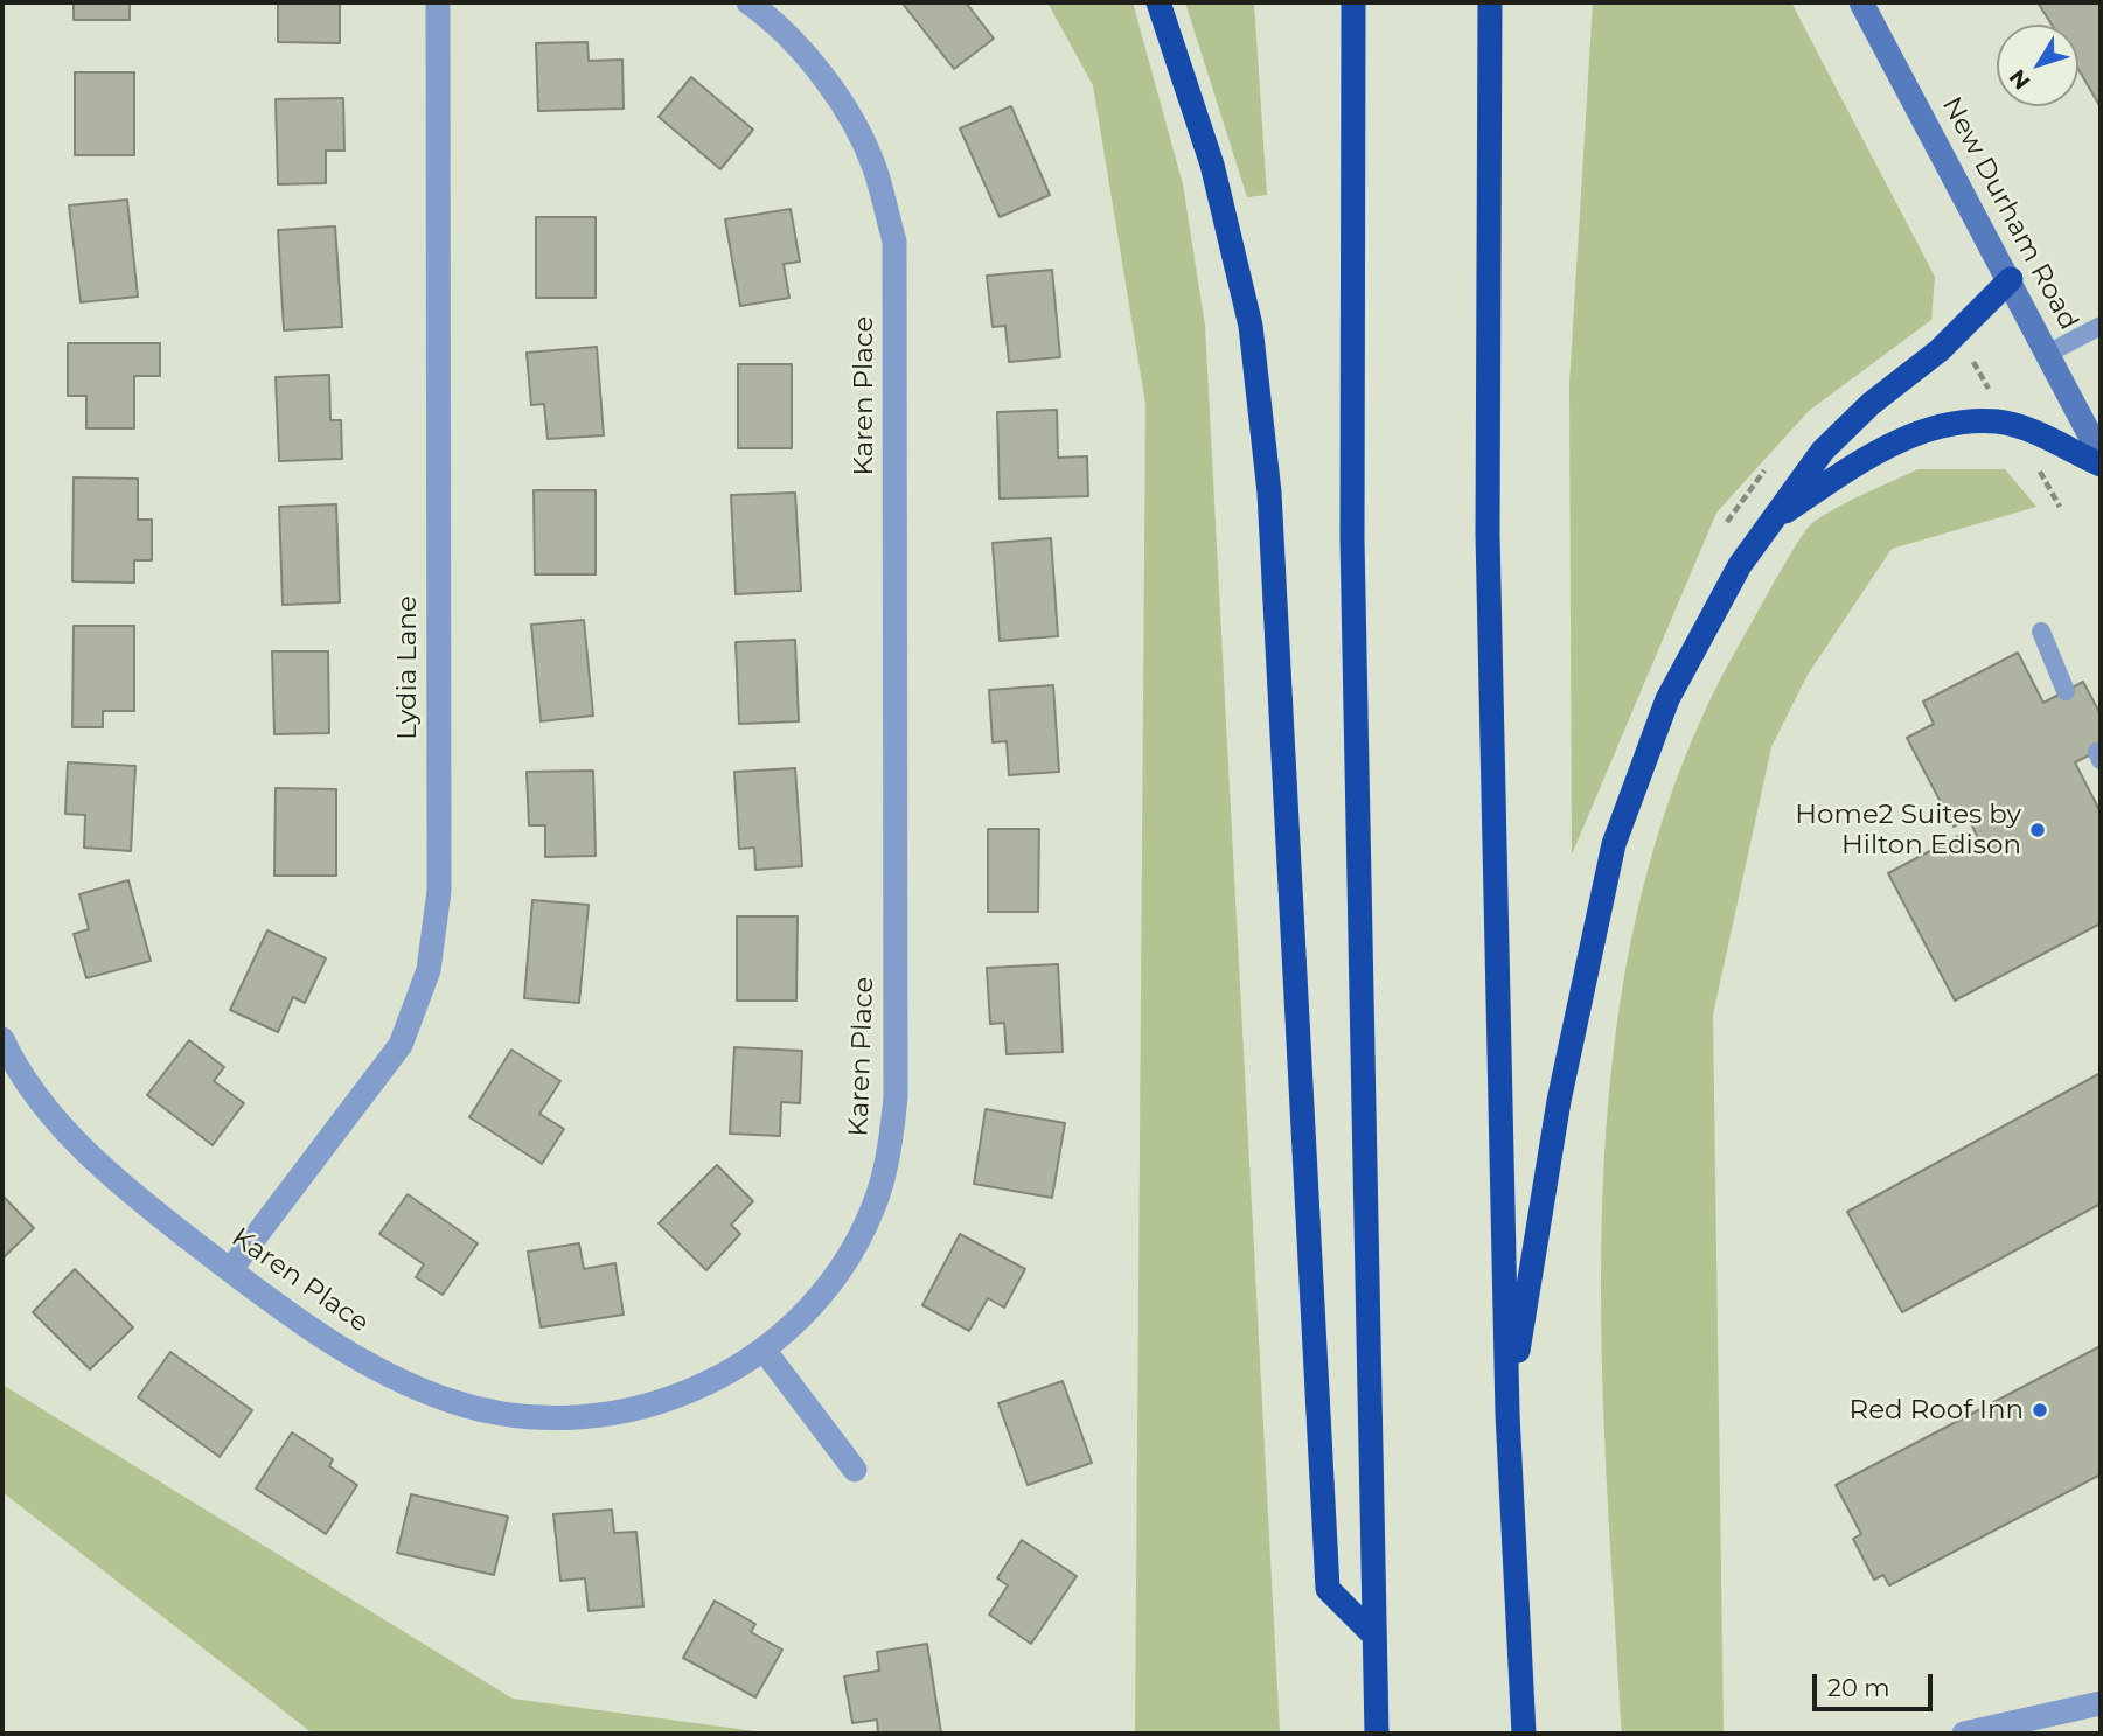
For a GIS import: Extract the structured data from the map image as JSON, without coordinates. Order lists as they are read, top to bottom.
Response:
{
  "streets": {
    "main road": ["New Durham Road"],
    "street": ["Karen Place", "Lydia Lane"]
  },
  "crossings": [
    ["Karen Place", "Lydia Lane"]
  ],
  "places": ["Home2 Suites by Hilton Edison", "Red Roof Inn"],
  "scale_bar": "20 m",
  "north": "bottom left"
}
